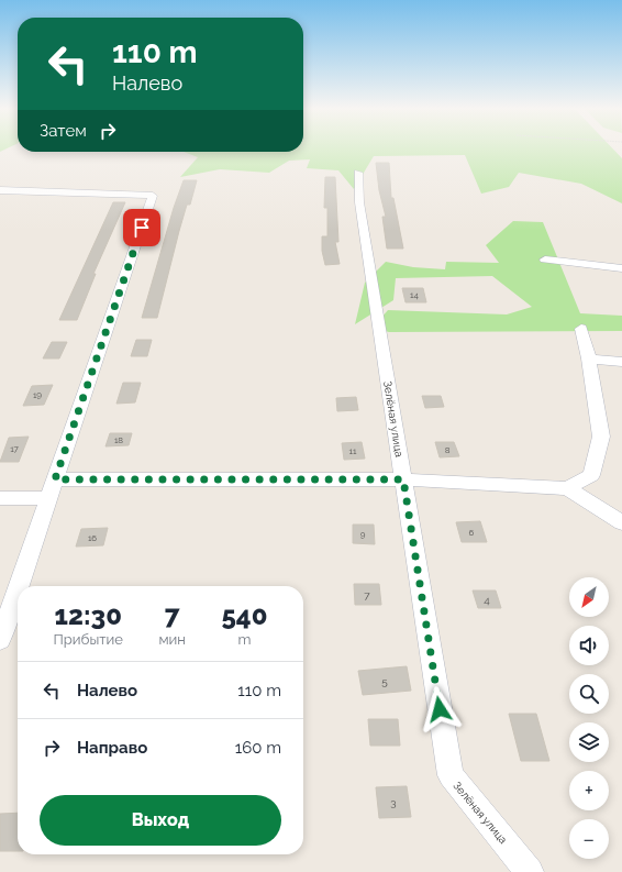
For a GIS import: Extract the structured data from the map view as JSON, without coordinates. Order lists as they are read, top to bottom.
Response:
{
  "streets": {
    "street": ["Зелёная улица"]
  },
  "house_numbers": [
    "14",
    "19",
    "18",
    "17",
    "8",
    "11",
    "6",
    "9",
    "16",
    "7",
    "4",
    "5",
    "3"
  ],
  "north": "bottom left",
  "page": {
    "turn": ["110 m", "Налево"],
    "then": "Затем",
    "map_buttons": ["+", "−"],
    "eta": [
      "12:30",
      "Прибытие",
      "7",
      "мин",
      "540",
      "m"
    ],
    "list": [
      {
        "name": "Налево",
        "value": "110 m"
      },
      {
        "name": "Направо",
        "value": "160 m"
      }
    ],
    "buttons": "Выход"
  }
}
